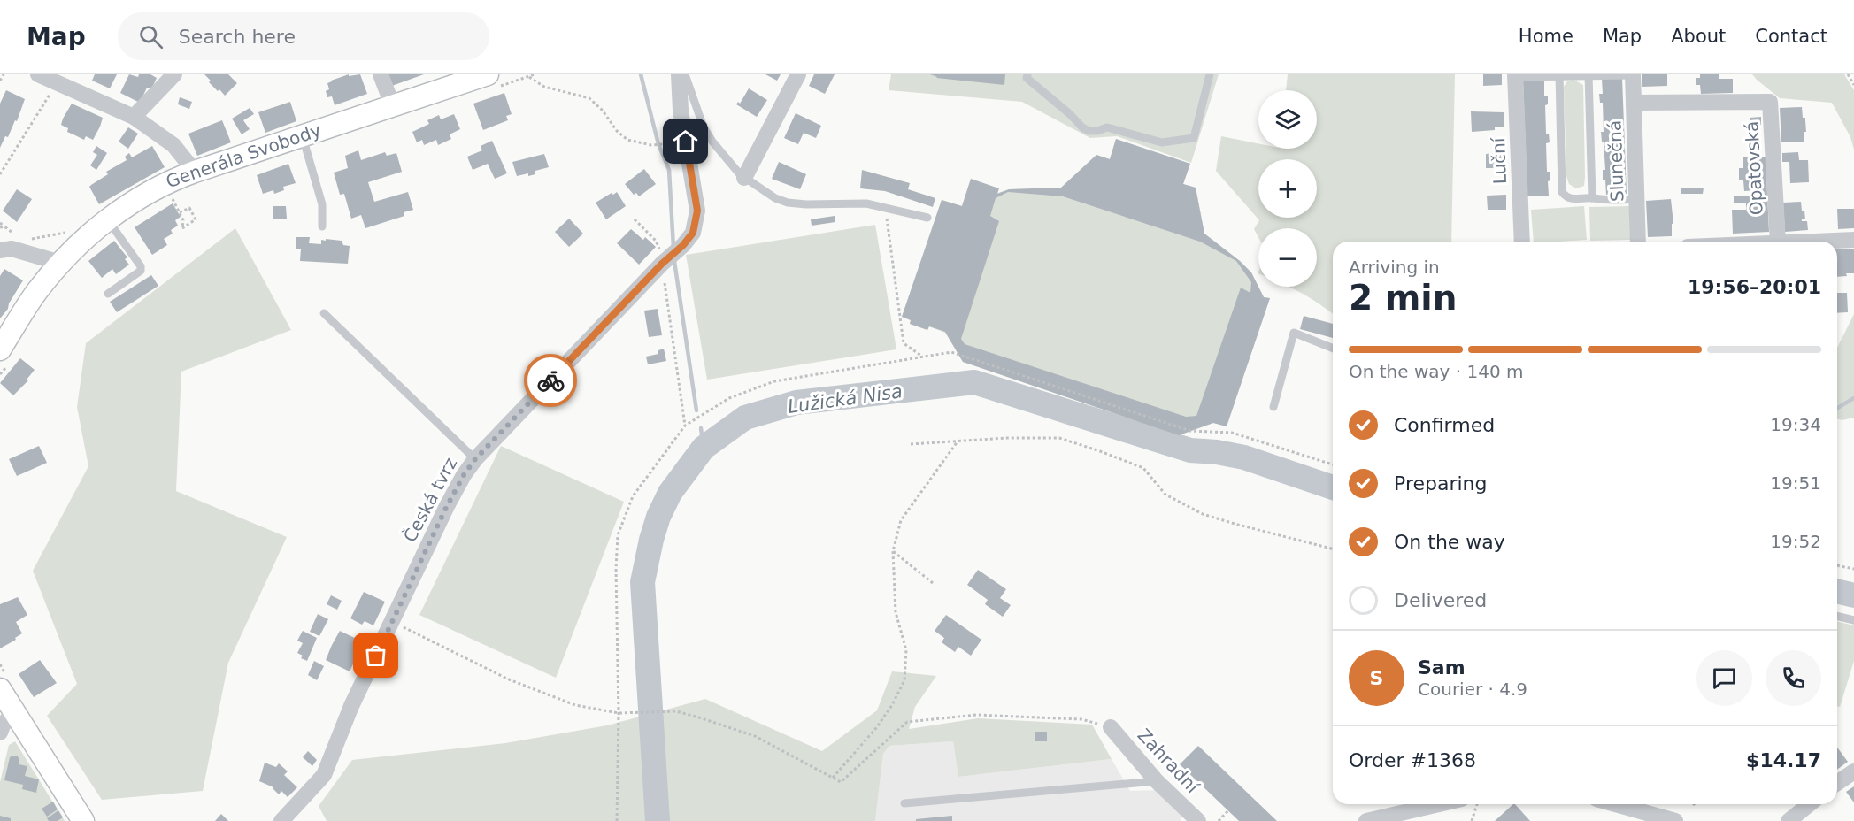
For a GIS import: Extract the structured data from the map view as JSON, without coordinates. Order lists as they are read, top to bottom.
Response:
{
  "streets": {
    "main road": ["Generála Svobody"],
    "street": [
      "Luční",
      "Slunečná",
      "Opatovská",
      "Česká tvrz",
      "Zahradní"
    ]
  },
  "crossings": [
    ["Slunečná", "Opatovská"]
  ],
  "water": ["Lužická Nisa"],
  "page": {
    "header": "Map",
    "search": "Search here",
    "nav": [
      "Home",
      "Map",
      "About",
      "Contact"
    ],
    "map_buttons": ["+", "−"],
    "heading": ["2 min", "Arriving in", "19:56–20:01"],
    "panel": [
      "Sam",
      "Courier · 4.9",
      "Order #1368",
      "$14.17"
    ],
    "bar": "On the way · 140 m",
    "list": [
      ["Confirmed", "19:34"],
      ["Preparing", "19:51"],
      ["On the way", "19:52"],
      "Delivered"
    ],
    "round": "S"
  }
}
